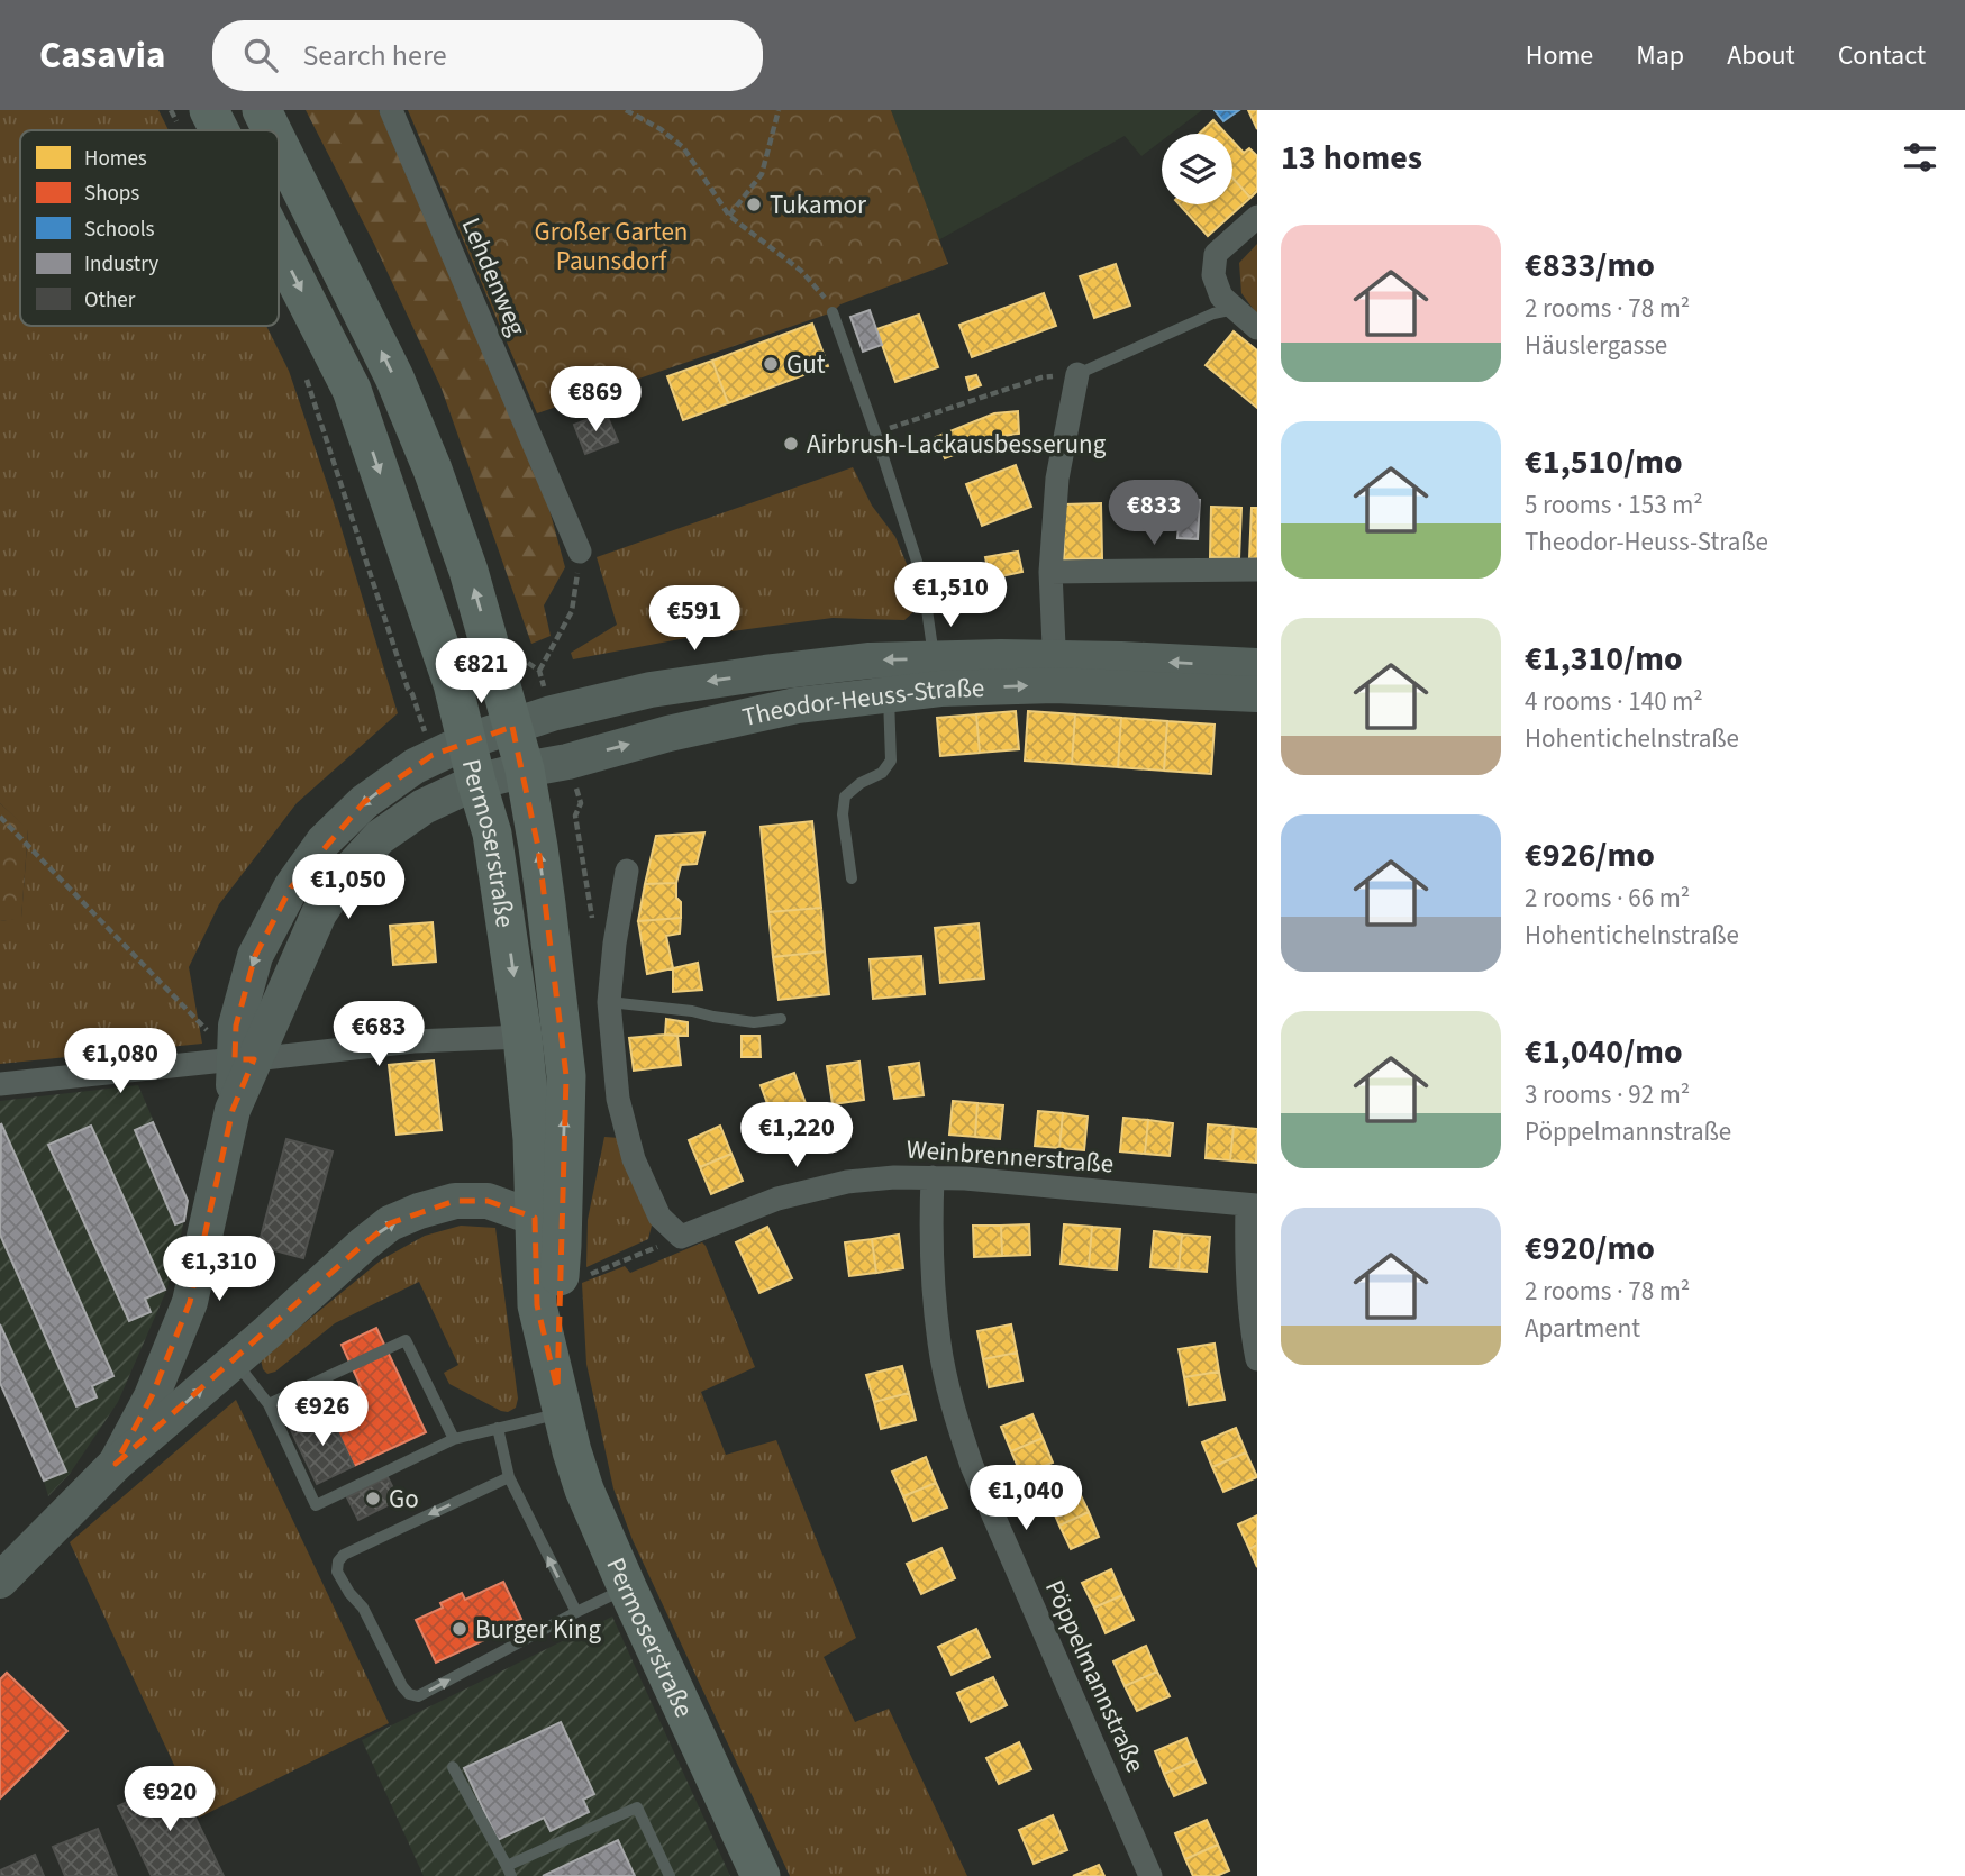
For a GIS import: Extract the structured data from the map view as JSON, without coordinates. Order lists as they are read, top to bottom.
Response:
{
  "streets": {
    "main road": ["Theodor-Heuss-Straße", "Permoserstraße"],
    "street": ["Lehdenweg", "Weinbrennerstraße", "Pöppelmannstraße"]
  },
  "crossings": [
    ["Theodor-Heuss-Straße", "Permoserstraße"],
    ["Weinbrennerstraße", "Pöppelmannstraße"]
  ],
  "parks": ["Großer Garten Paunsdorf"],
  "places": [
    "Tukamor",
    "Gut",
    "Airbrush-Lackausbesserung",
    "Go",
    "Burger King"
  ],
  "legend": [
    "Homes",
    "Shops",
    "Schools",
    "Industry",
    "Other"
  ],
  "page": {
    "header": "Casavia",
    "search": "Search here",
    "nav": [
      "Home",
      "Map",
      "About",
      "Contact"
    ],
    "heading": "13 homes",
    "list": [
      {
        "name": "€833/mo",
        "note": "2 rooms · 78 m² · Häuslergasse"
      },
      {
        "name": "€1,510/mo",
        "note": "5 rooms · 153 m² · Theodor-Heuss-Straße"
      },
      {
        "name": "€1,310/mo",
        "note": "4 rooms · 140 m² · Hohentichelnstraße"
      },
      {
        "name": "€926/mo",
        "note": "2 rooms · 66 m² · Hohentichelnstraße"
      },
      {
        "name": "€1,040/mo",
        "note": "3 rooms · 92 m² · Pöppelmannstraße"
      },
      {
        "name": "€920/mo",
        "note": "2 rooms · 78 m² · Apartment"
      }
    ],
    "price": [
      "€869",
      "€833",
      "€1,510",
      "€591",
      "€821",
      "€1,050",
      "€683",
      "€1,080",
      "€1,220",
      "€1,310",
      "€926",
      "€1,040",
      "€920"
    ]
  }
}
